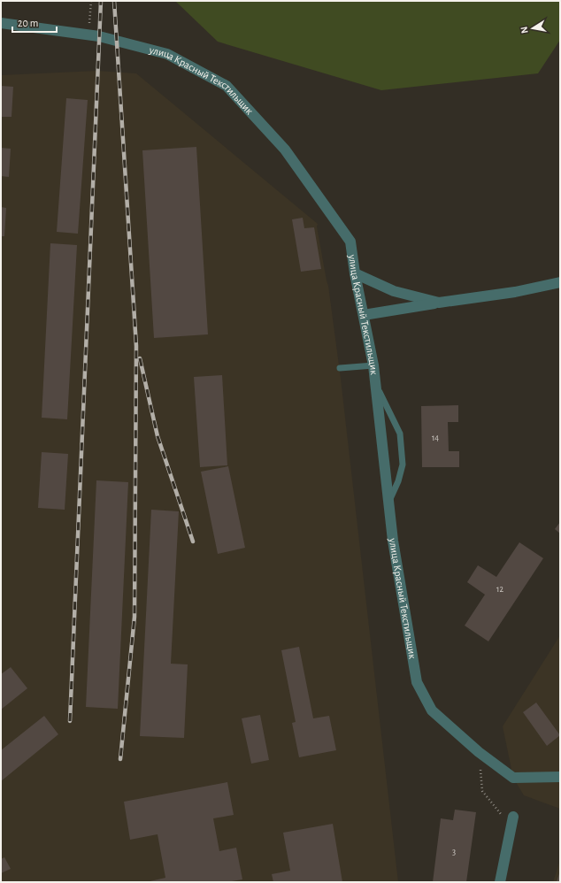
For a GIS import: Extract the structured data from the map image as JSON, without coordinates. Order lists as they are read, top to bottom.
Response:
{
  "streets": {
    "street": ["улица Красный Текстильщик"]
  },
  "house_numbers": ["14", "12", "3"],
  "scale_bar": "20 m",
  "north": "left"
}
